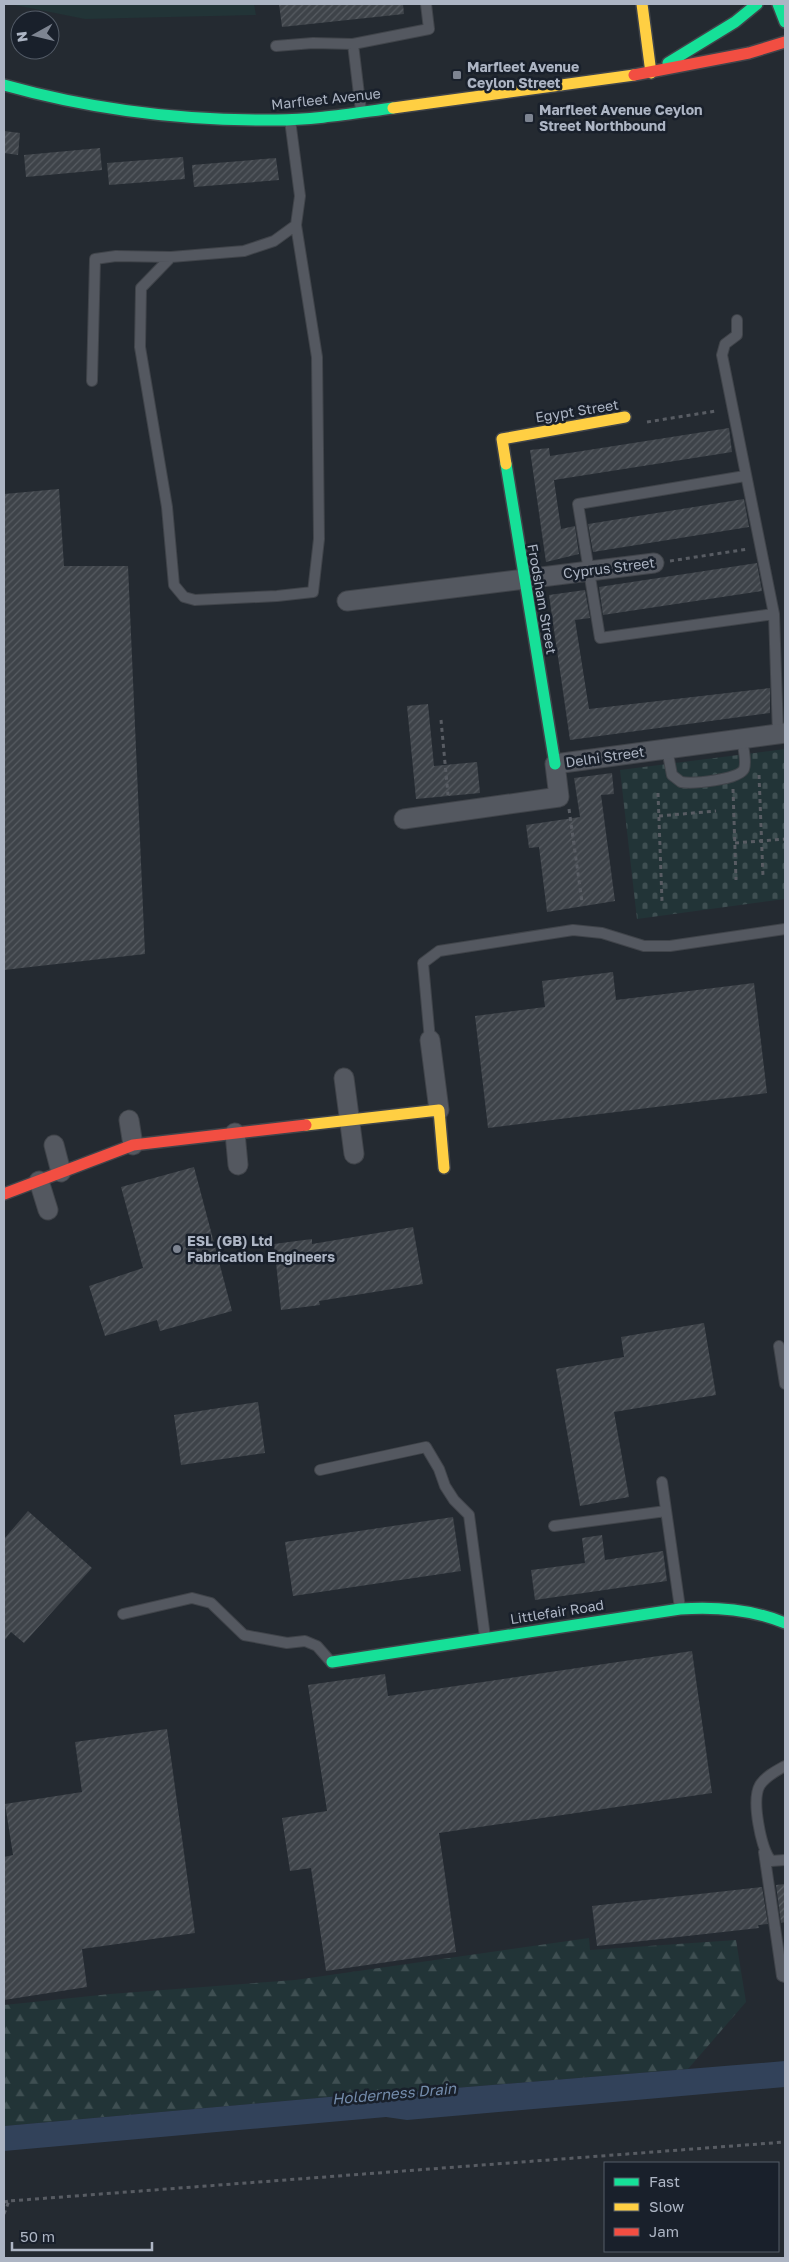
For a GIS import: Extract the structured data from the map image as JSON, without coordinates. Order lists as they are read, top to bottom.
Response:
{
  "streets": {
    "main road": [
      "Marfleet Avenue",
      "Egypt Street",
      "Frodsham Street",
      "Littlefair Road"
    ],
    "street": ["Cyprus Street", "Delhi Street"]
  },
  "crossings": [
    ["Egypt Street", "Frodsham Street"],
    ["Cyprus Street", "Frodsham Street"],
    ["Frodsham Street", "Delhi Street"]
  ],
  "water": ["Holderness Drain"],
  "places": {
    "transit": ["Marfleet Avenue Ceylon Street", "Marfleet Avenue Ceylon Street Northbound"],
    "other": ["ESL (GB) Ltd Fabrication Engineers"]
  },
  "legend": ["Fast", "Slow", "Jam"],
  "scale_bar": "50 m",
  "north": "left"
}
